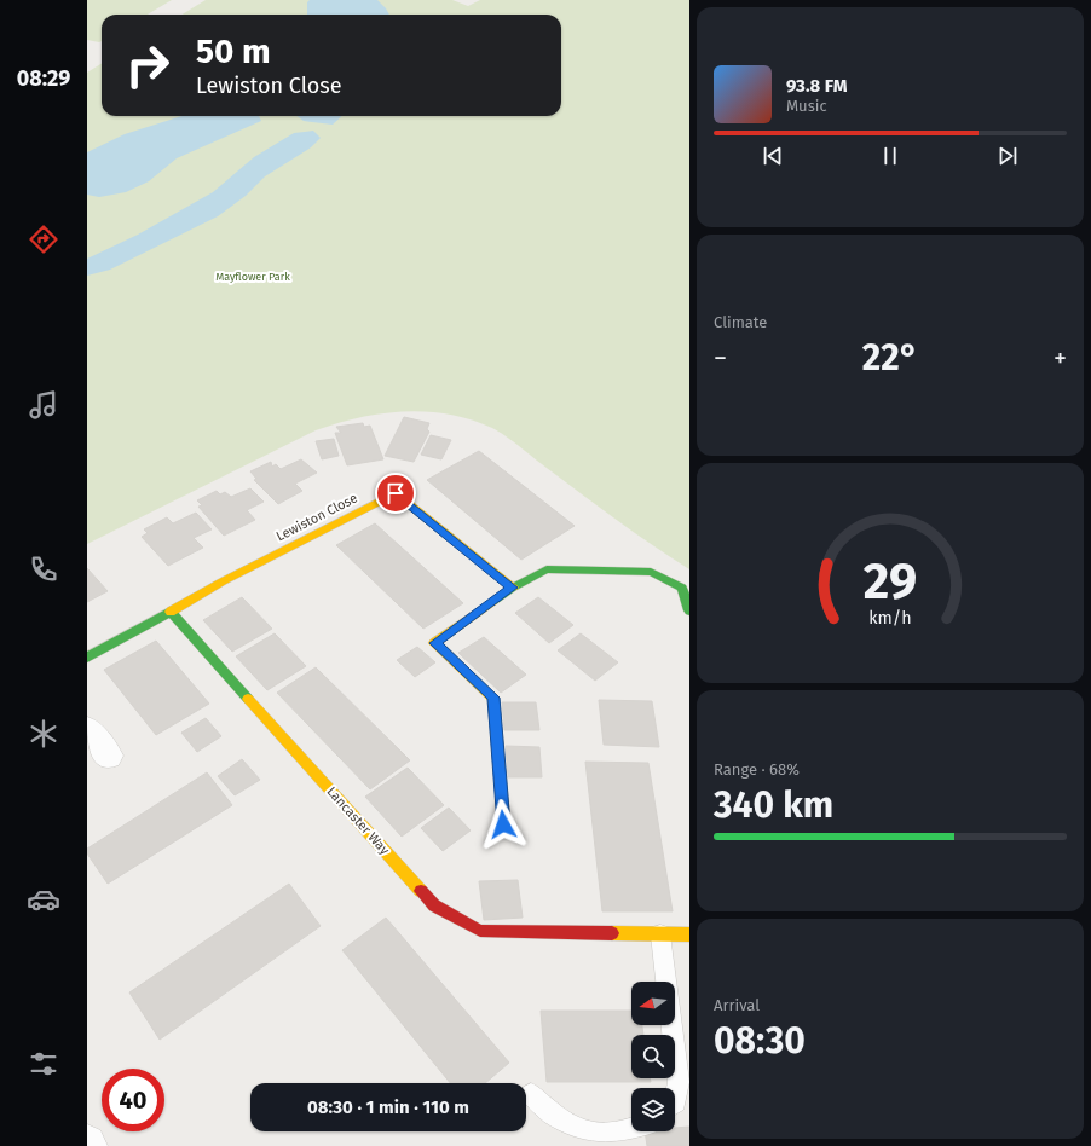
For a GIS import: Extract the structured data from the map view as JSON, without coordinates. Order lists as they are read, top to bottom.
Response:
{
  "streets": {
    "street": ["Lewiston Close", "Lancaster Way"]
  },
  "crossings": [
    ["Lewiston Close", "Lancaster Way"]
  ],
  "parks": ["Mayflower Park"],
  "north": "left",
  "page": {
    "tabs": "08:29",
    "turn": ["50 m", "Lewiston Close"],
    "song": ["93.8 FM", "Music"],
    "tile": [
      "Climate",
      ["Range · 68%", "340 km"],
      ["Arrival", "08:30"]
    ],
    "heat": ["−", "22°", "+"],
    "limit": "40",
    "trip": "08:30 · 1 min · 110 m",
    "gauge": ["29", "km/h"]
  }
}
